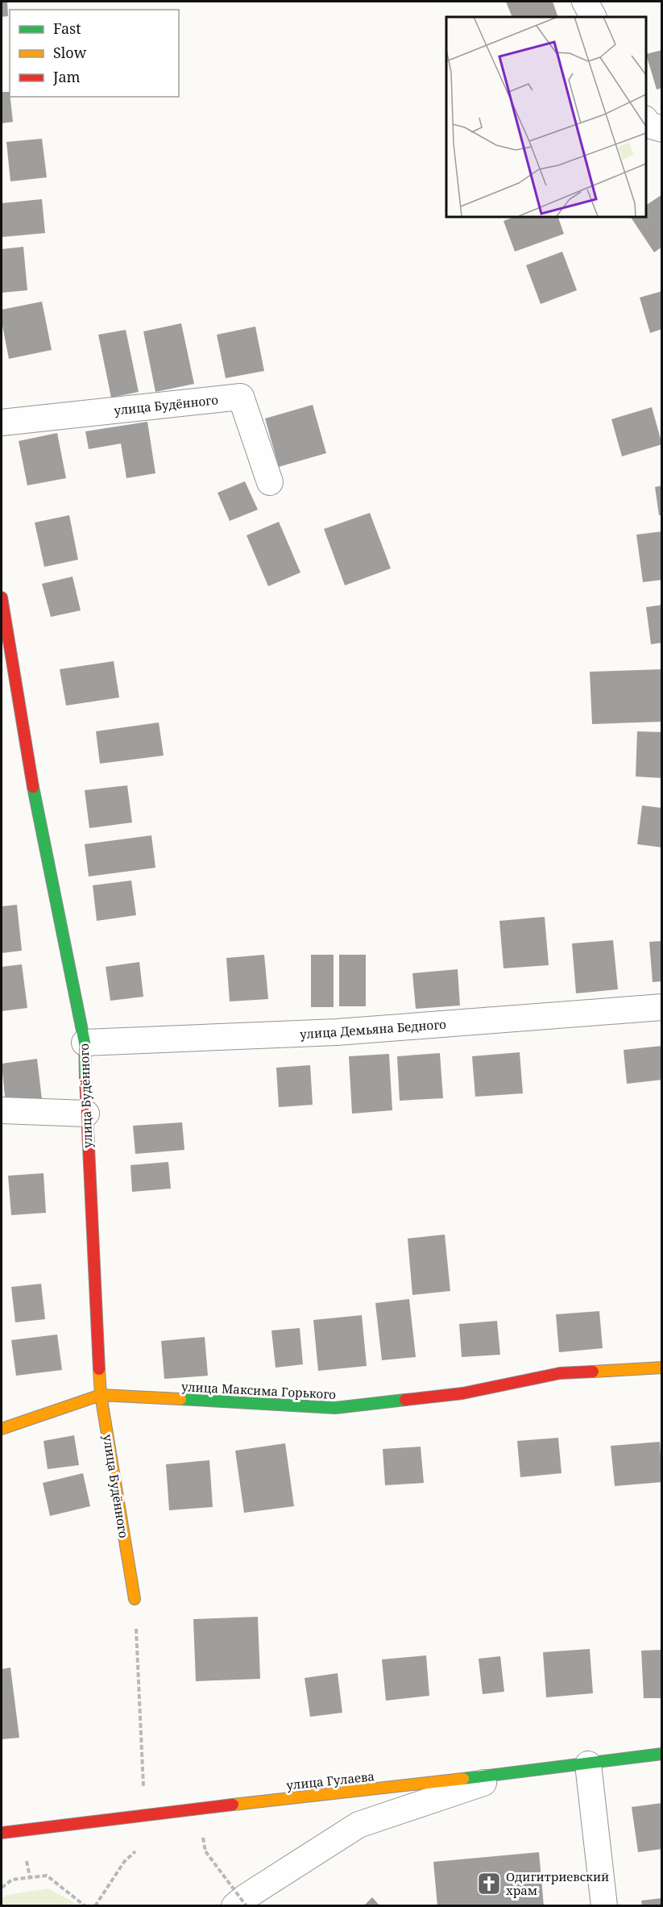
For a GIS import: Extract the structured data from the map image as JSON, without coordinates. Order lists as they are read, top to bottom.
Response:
{
  "streets": {
    "street": [
      "улица Будённого",
      "улица Демьяна Бедного",
      "улица Максима Горького",
      "улица Гулаева"
    ]
  },
  "crossings": [
    ["улица Будённого", "улица Демьяна Бедного"],
    ["улица Будённого", "улица Максима Горького"]
  ],
  "places": {
    "church": ["Одигитриевский храм"]
  },
  "legend": ["Fast", "Slow", "Jam"]
}
